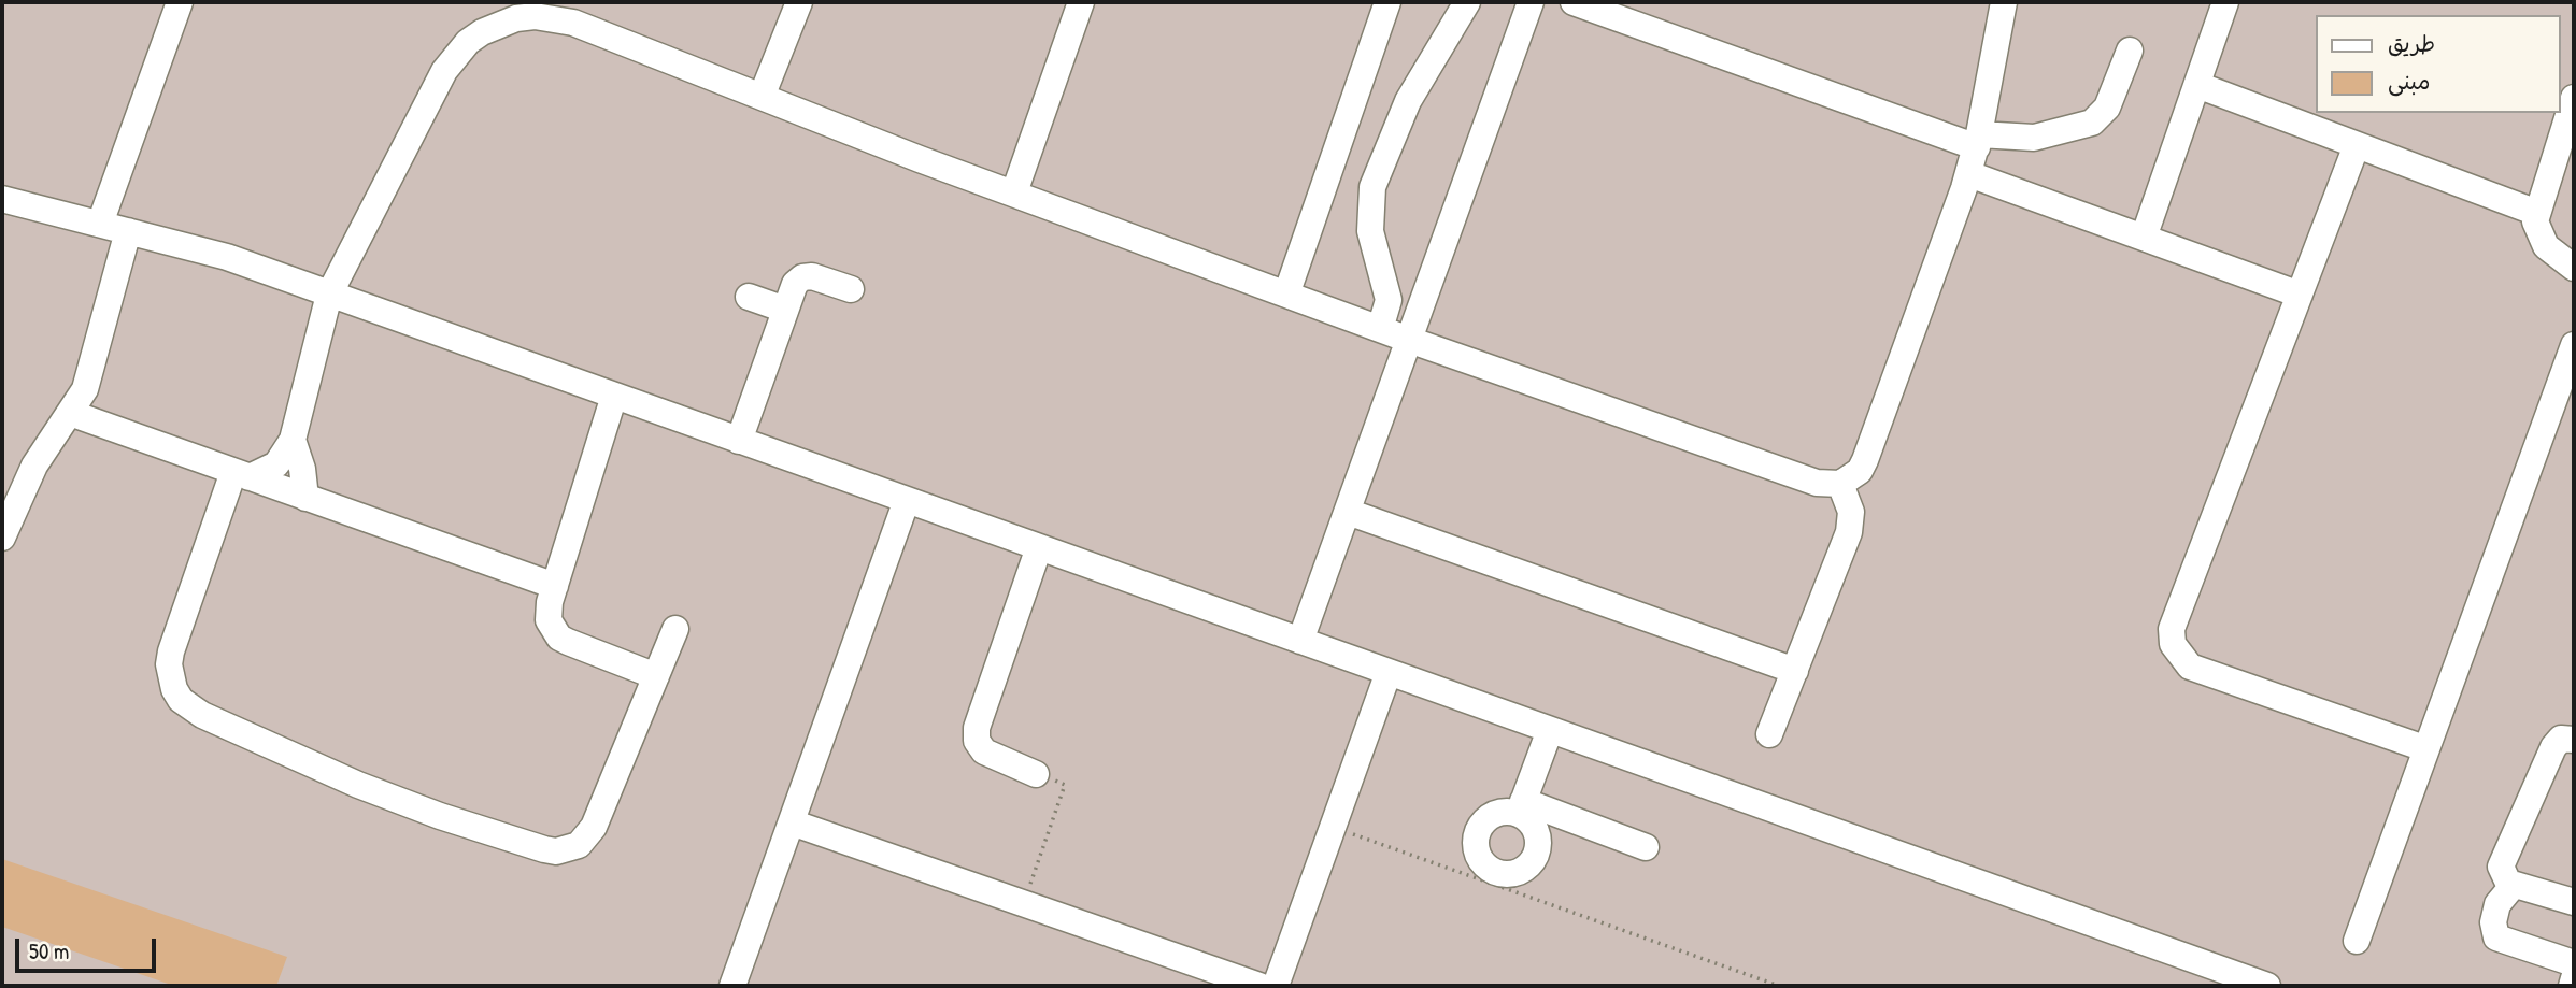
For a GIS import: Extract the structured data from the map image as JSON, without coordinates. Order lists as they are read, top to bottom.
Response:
{
  "legend": ["طريق", "مبنى"],
  "scale_bar": "50 m"
}
